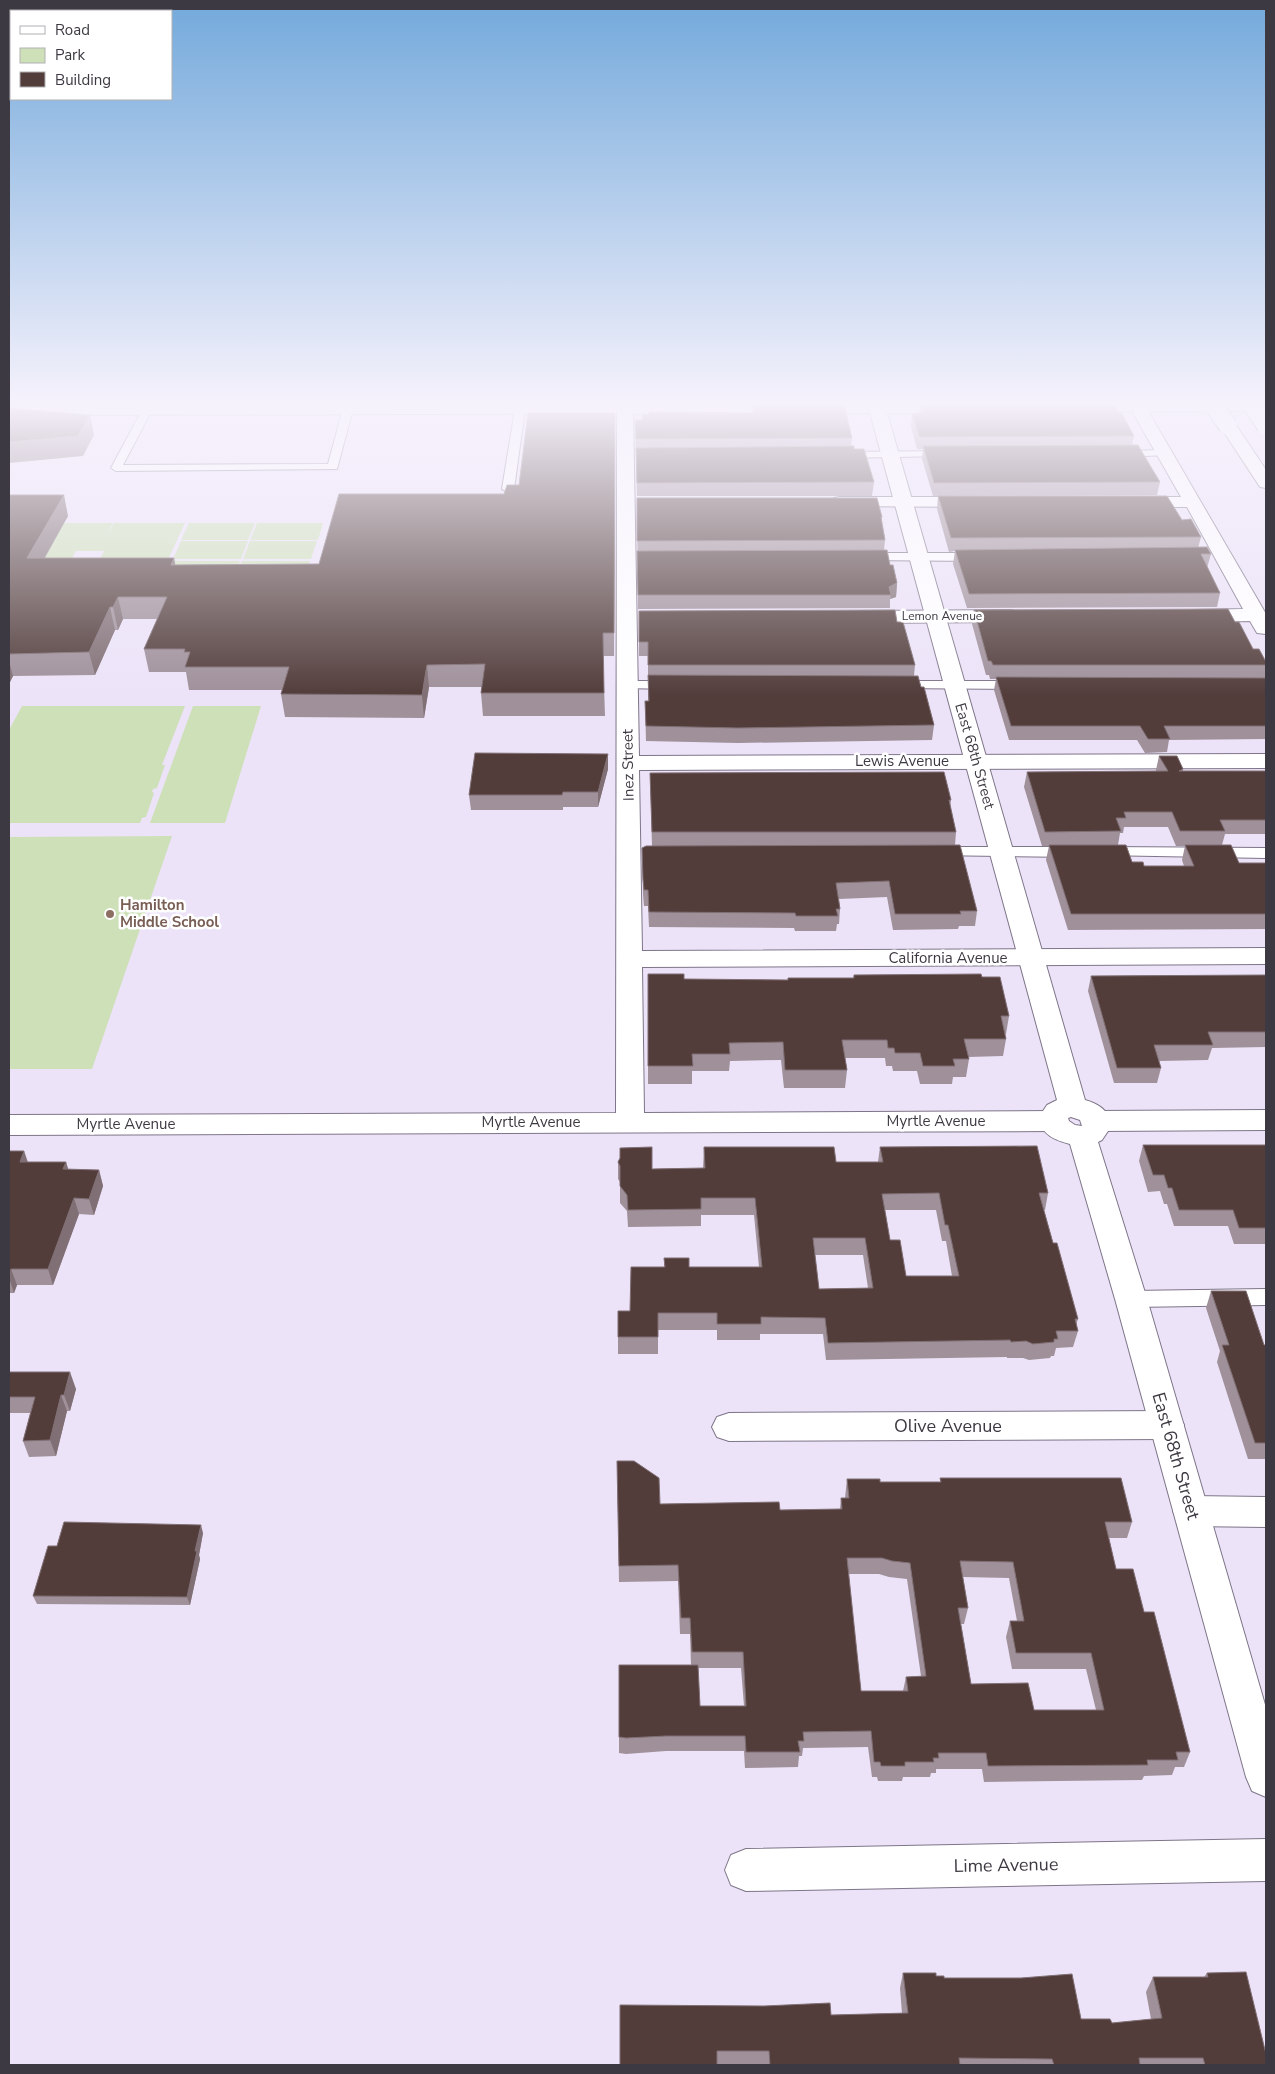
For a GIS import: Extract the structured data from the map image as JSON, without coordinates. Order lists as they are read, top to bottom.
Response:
{
  "streets": {
    "main road": [
      "Lemon Avenue",
      "East 68th Street",
      "Lewis Avenue",
      "Inez Street",
      "California Avenue",
      "Myrtle Avenue",
      "Olive Avenue",
      "Lime Avenue"
    ]
  },
  "crossings": [
    ["Lemon Avenue", "East 68th Street"],
    ["East 68th Street", "Lewis Avenue"],
    ["East 68th Street", "California Avenue"],
    ["East 68th Street", "Myrtle Avenue"],
    ["East 68th Street", "Olive Avenue"],
    ["Lewis Avenue", "Inez Street"],
    ["Inez Street", "California Avenue"],
    ["Inez Street", "Myrtle Avenue"]
  ],
  "places": ["Hamilton Middle School"],
  "legend": ["Road", "Park", "Building"]
}
